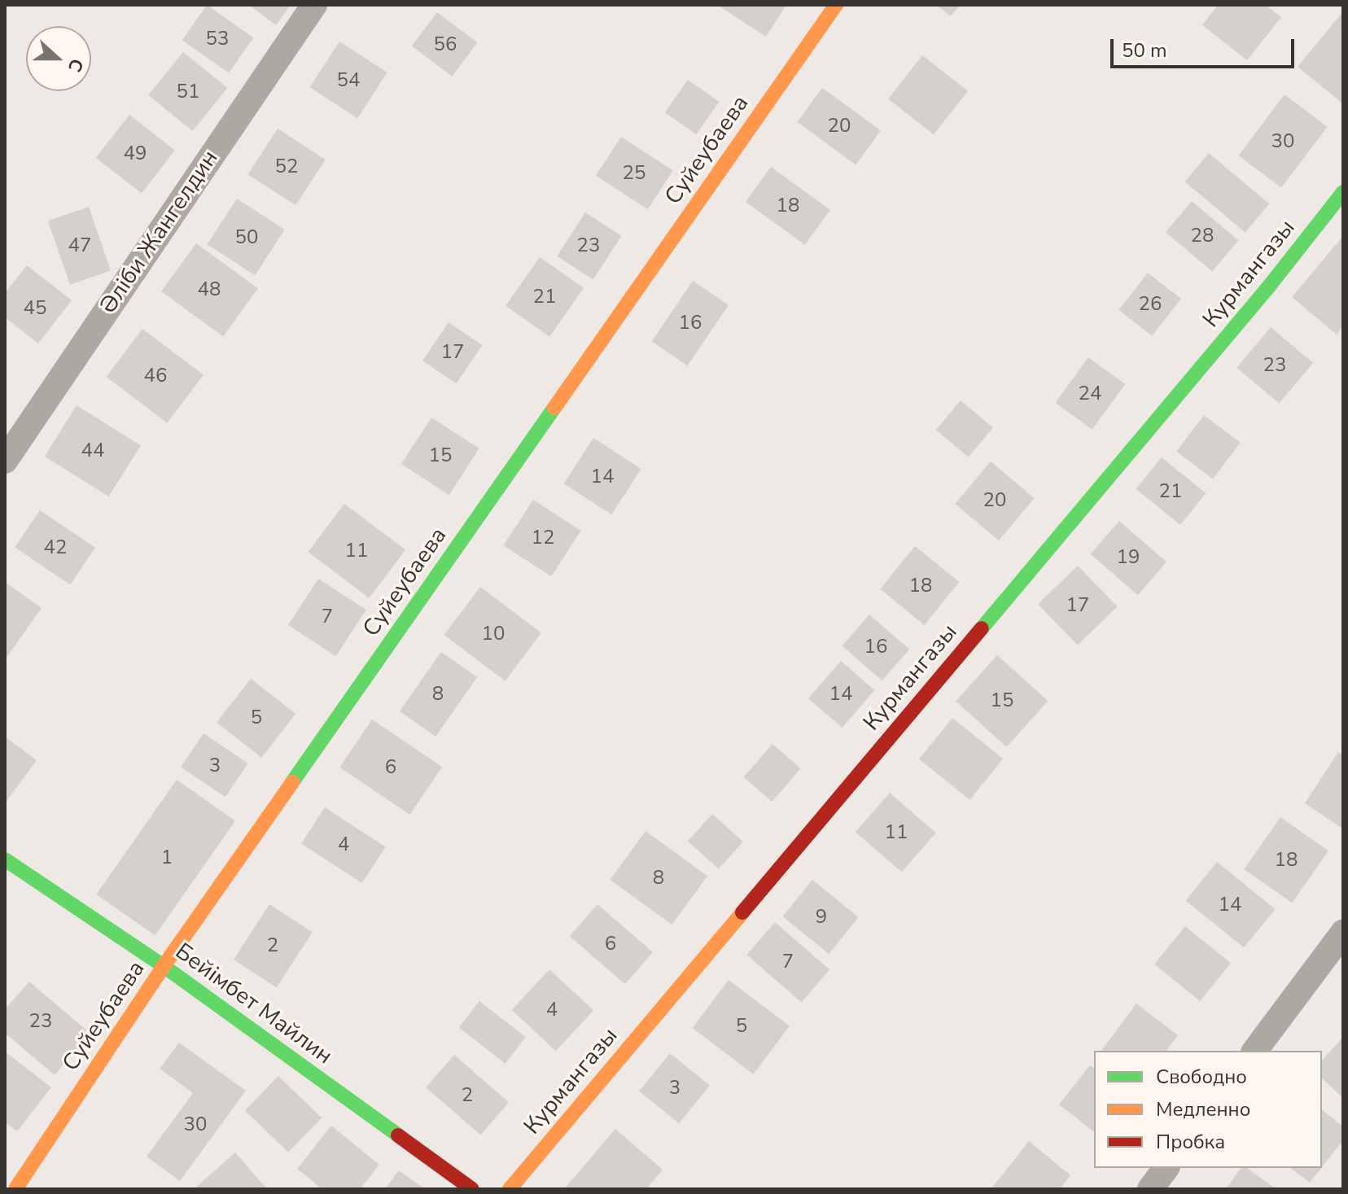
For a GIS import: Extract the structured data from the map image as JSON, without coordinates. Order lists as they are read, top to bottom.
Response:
{
  "streets": {
    "street": [
      "Суйеубаева",
      "Әліби Жангелдин",
      "Курмангазы",
      "Бейімбет Майлин"
    ]
  },
  "crossings": [
    ["Суйеубаева", "Бейімбет Майлин"]
  ],
  "house_numbers": [
    "53",
    "56",
    "54",
    "51",
    "20",
    "30",
    "49",
    "52",
    "25",
    "18",
    "28",
    "50",
    "47",
    "23",
    "48",
    "21",
    "26",
    "45",
    "16",
    "17",
    "23",
    "46",
    "24",
    "44",
    "15",
    "14",
    "21",
    "20",
    "12",
    "42",
    "11",
    "19",
    "18",
    "17",
    "7",
    "10",
    "16",
    "8",
    "14",
    "15",
    "5",
    "3",
    "6",
    "11",
    "4",
    "1",
    "18",
    "8",
    "14",
    "9",
    "6",
    "2",
    "7",
    "4",
    "23",
    "5",
    "3",
    "2",
    "30"
  ],
  "legend": ["Свободно", "Медленно", "Пробка"],
  "scale_bar": "50 m",
  "north": "right"
}
